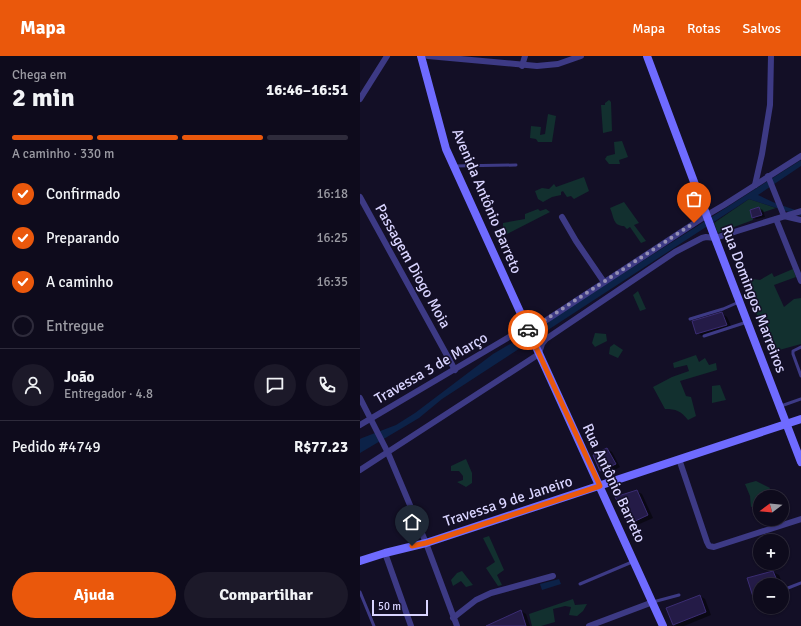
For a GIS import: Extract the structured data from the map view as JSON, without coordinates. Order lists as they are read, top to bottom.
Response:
{
  "streets": {
    "main road": [
      "Avenida Antônio Barreto",
      "Rua Domingos Marreiros",
      "Rua Antônio Barreto",
      "Travessa 9 de Janeiro"
    ],
    "street": ["Passagem Diogo Moia", "Travessa 3 de Março"]
  },
  "crossings": [
    ["Avenida Antônio Barreto", "Travessa 3 de Março"],
    ["Avenida Antônio Barreto", "Rua Antônio Barreto"],
    ["Passagem Diogo Moia", "Travessa 3 de Março"],
    ["Rua Domingos Marreiros", "Travessa 3 de Março"],
    ["Rua Domingos Marreiros", "Travessa 9 de Janeiro"],
    ["Rua Antônio Barreto", "Travessa 9 de Janeiro"]
  ],
  "scale_bar": "50 m",
  "north": "left",
  "page": {
    "header": "Mapa",
    "nav": ["Mapa", "Rotas", "Salvos"],
    "heading": ["2 min", "Chega em", "16:46–16:51"],
    "panel": [
      "João",
      "Entregador · 4.8",
      "Pedido #4749",
      "R$77.23"
    ],
    "bar": "A caminho · 330 m",
    "list": [
      ["Confirmado", "16:18"],
      ["Preparando", "16:25"],
      ["A caminho", "16:35"],
      "Entregue"
    ],
    "map_buttons": ["+", "−"],
    "buttons": ["Ajuda", "Compartilhar"],
    "scale": "50 m"
  }
}
